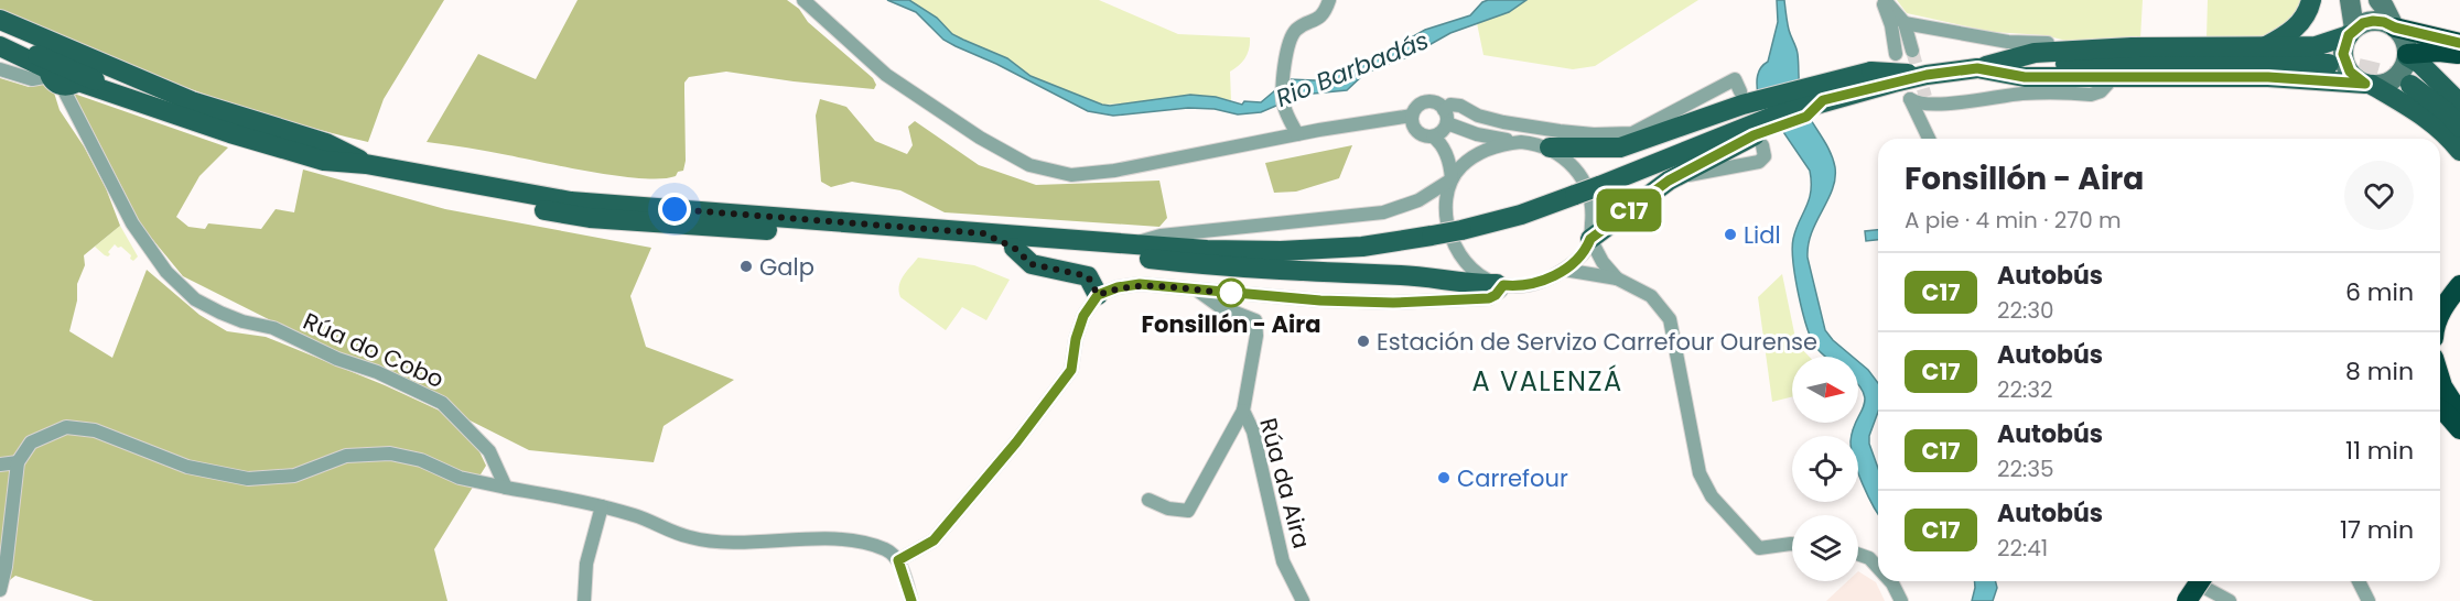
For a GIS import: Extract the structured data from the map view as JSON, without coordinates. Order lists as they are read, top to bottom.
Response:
{
  "streets": {
    "street": ["Rúa do Cobo", "Rúa da Aira"]
  },
  "districts": ["A VALENZÁ"],
  "water": ["Rio Barbadás"],
  "places": [
    "Lidl",
    "Galp",
    "Fonsillón - Aira",
    "Estación de Servizo Carrefour Ourense",
    "Carrefour"
  ],
  "lines": ["bus line C17"],
  "north": "right",
  "page": {
    "on_map": "C17",
    "heading": ["Fonsillón - Aira", "A pie · 4 min · 270 m"],
    "list": [
      {
        "mark": "C17",
        "name": "Autobús",
        "note": "22:30",
        "value": "6 min"
      },
      {
        "mark": "C17",
        "name": "Autobús",
        "note": "22:32",
        "value": "8 min"
      },
      {
        "mark": "C17",
        "name": "Autobús",
        "note": "22:35",
        "value": "11 min"
      },
      {
        "mark": "C17",
        "name": "Autobús",
        "note": "22:41",
        "value": "17 min"
      }
    ]
  }
}
